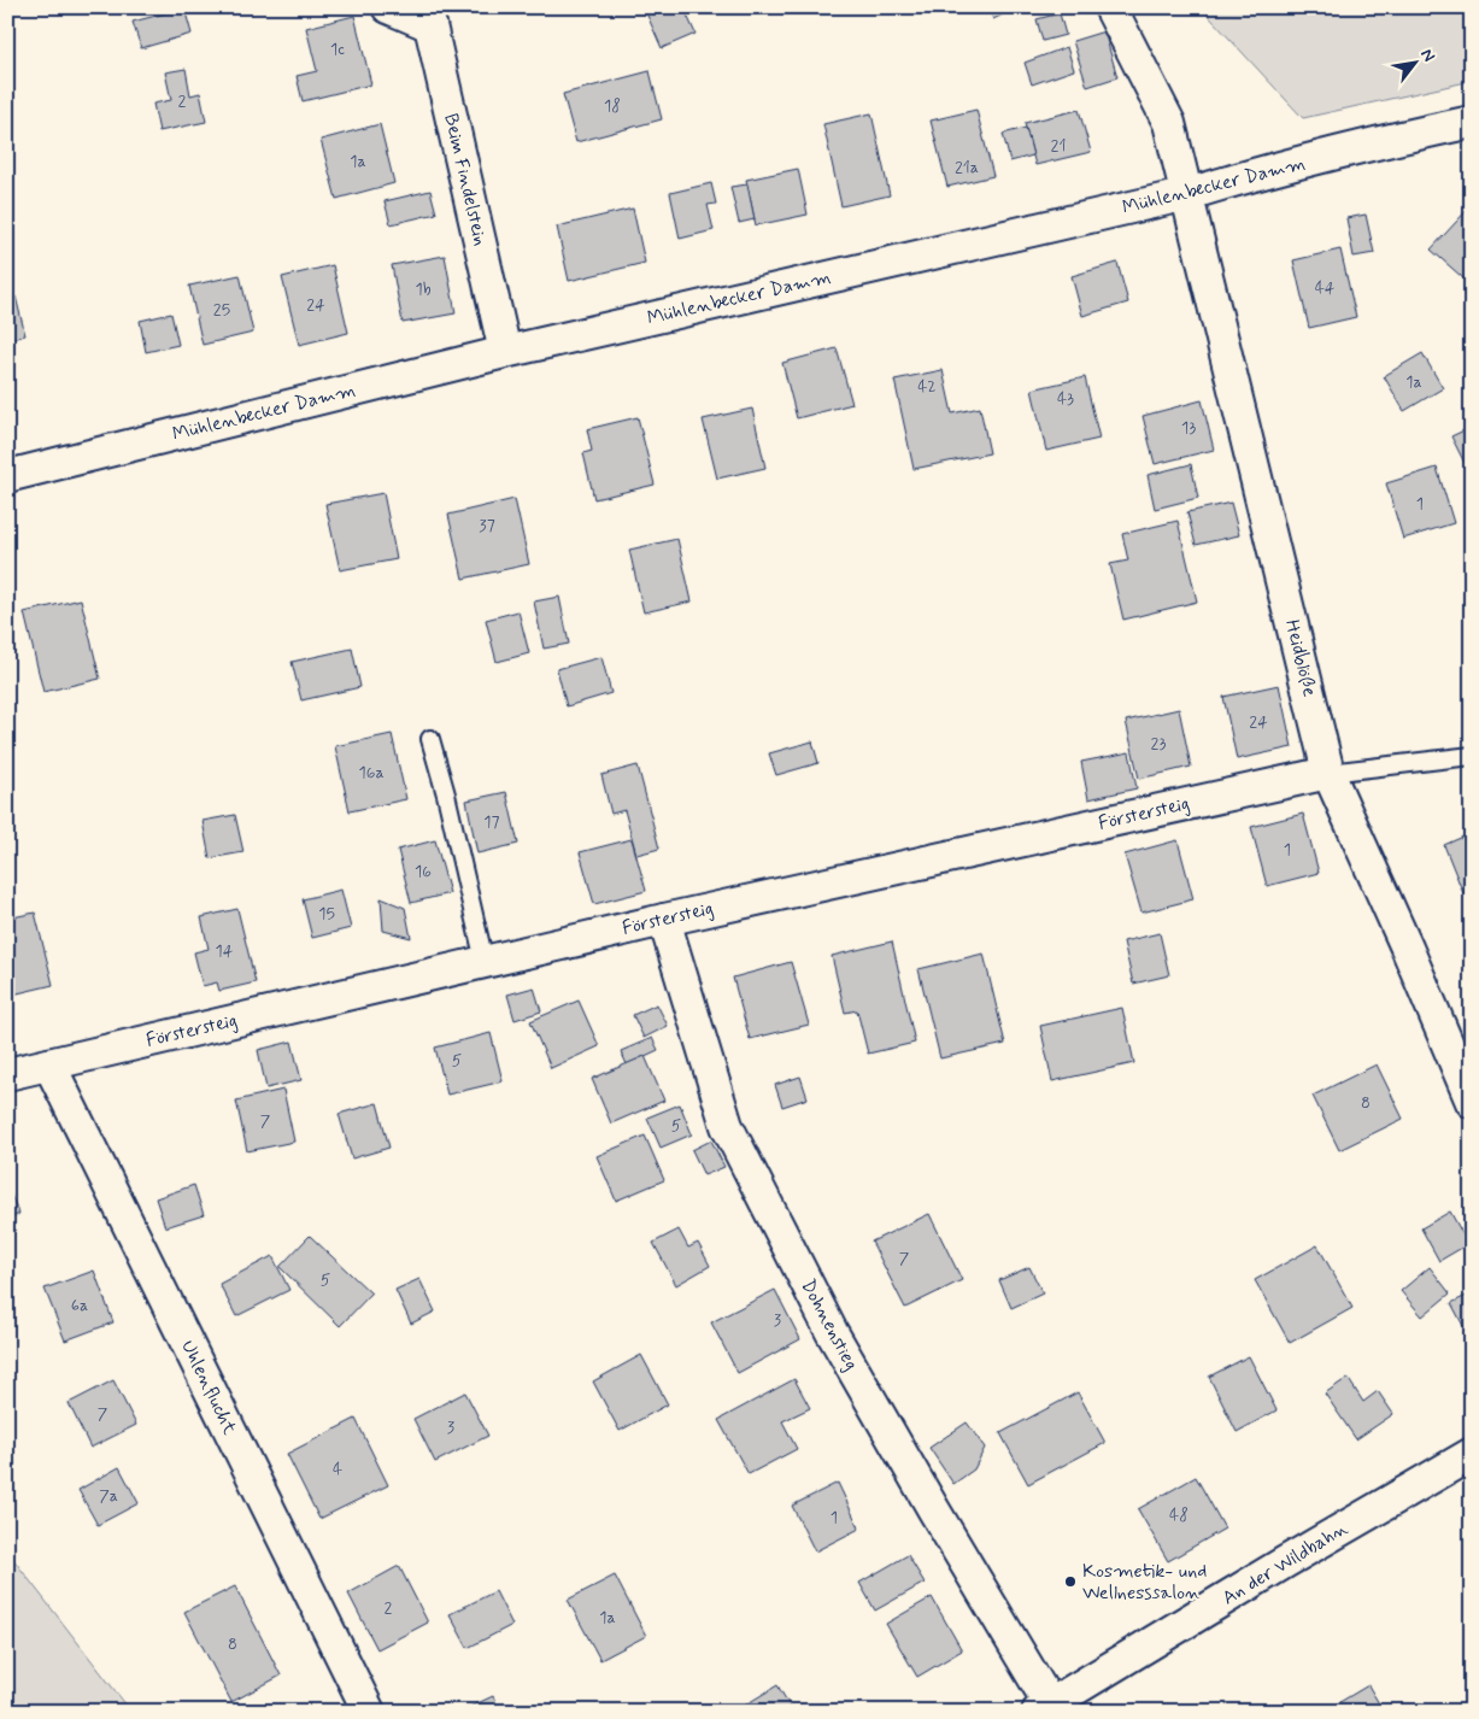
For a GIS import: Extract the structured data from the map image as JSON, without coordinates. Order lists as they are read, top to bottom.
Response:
{
  "streets": {
    "street": [
      "Beim Findelstein",
      "Mühlenbecker Damm",
      "Heidblöße",
      "Förstersteig",
      "Dohnenstieg",
      "Uhlenflucht",
      "An der Wildbahn"
    ]
  },
  "crossings": [
    ["Beim Findelstein", "Mühlenbecker Damm"],
    ["Mühlenbecker Damm", "Heidblöße"],
    ["Heidblöße", "Förstersteig"],
    ["Förstersteig", "Dohnenstieg"],
    ["Förstersteig", "Uhlenflucht"],
    ["Dohnenstieg", "An der Wildbahn"]
  ],
  "places": ["Kosmetik- und Wellnesssalon"],
  "house_numbers": [
    "1c",
    "2",
    "18",
    "21",
    "1a",
    "21a",
    "44",
    "1b",
    "24",
    "25",
    "1a",
    "42",
    "43",
    "13",
    "1",
    "37",
    "24",
    "23",
    "16a",
    "17",
    "1",
    "16",
    "15",
    "14",
    "5",
    "8",
    "7",
    "5",
    "7",
    "5",
    "6a",
    "3",
    "7",
    "3",
    "4",
    "7a",
    "48",
    "1",
    "2",
    "1a",
    "8"
  ],
  "north": "top right"
}
